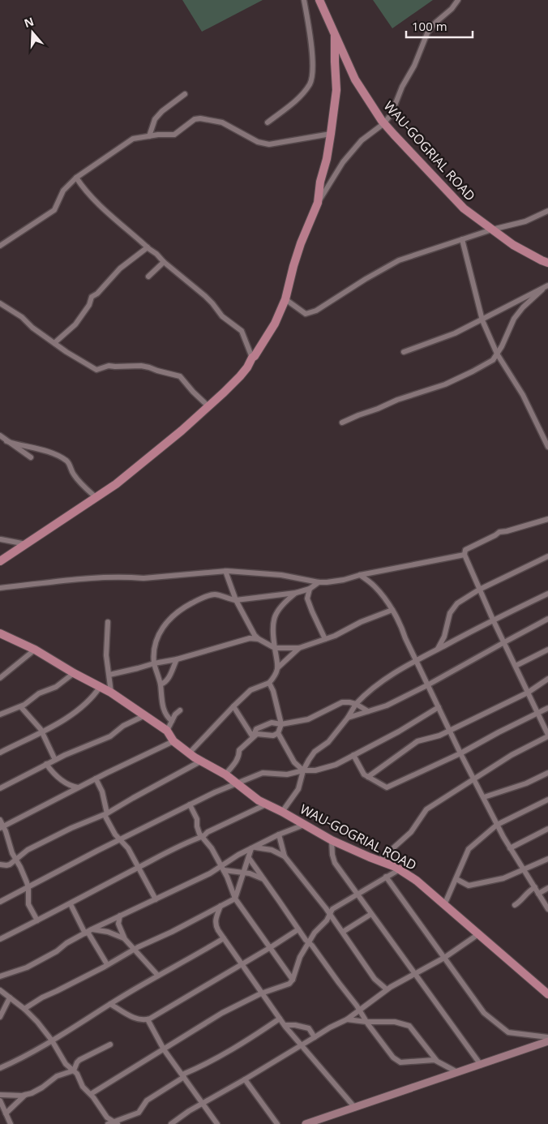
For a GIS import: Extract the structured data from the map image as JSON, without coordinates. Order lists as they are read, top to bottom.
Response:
{
  "streets": {
    "main road": ["WAU-GOGRIAL ROAD"]
  },
  "scale_bar": "100 m",
  "north": "top"
}
